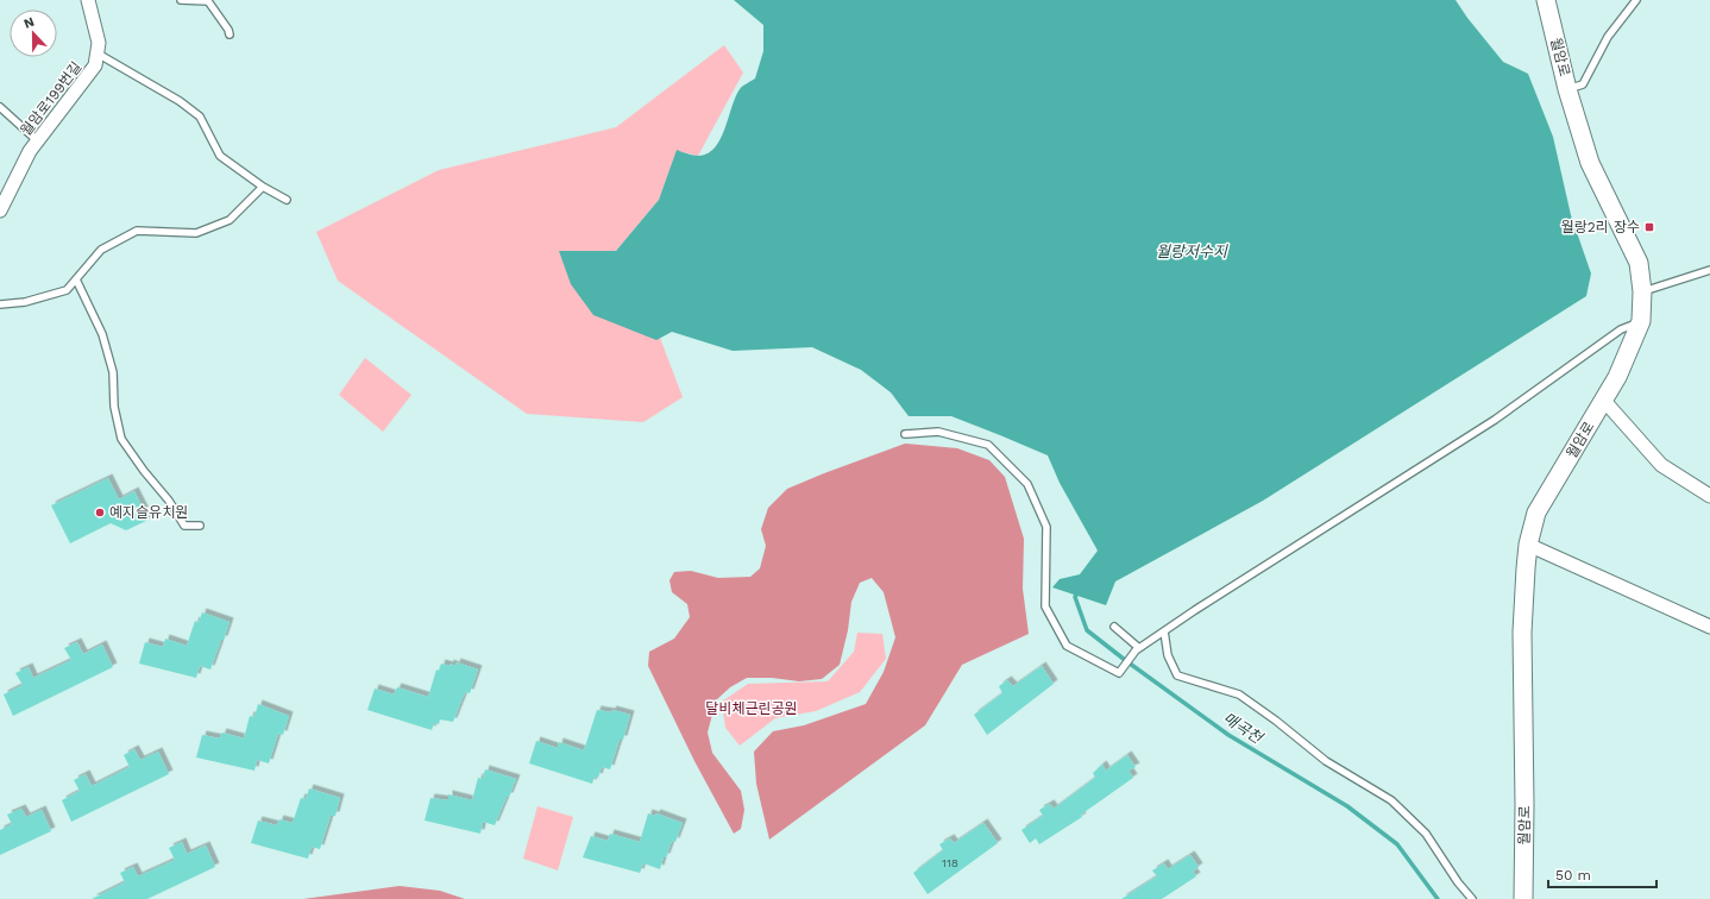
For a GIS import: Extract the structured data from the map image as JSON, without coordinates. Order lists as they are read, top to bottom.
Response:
{
  "streets": {
    "street": ["월암로", "월암로199번길"]
  },
  "water": ["월랑저수지", "매곡천"],
  "parks": ["달비체근린공원"],
  "places": {
    "transit": ["월랑2리 장수"],
    "other": ["예지슬유치원"]
  },
  "house_numbers": ["118"],
  "scale_bar": "50 m",
  "north": "top"
}
